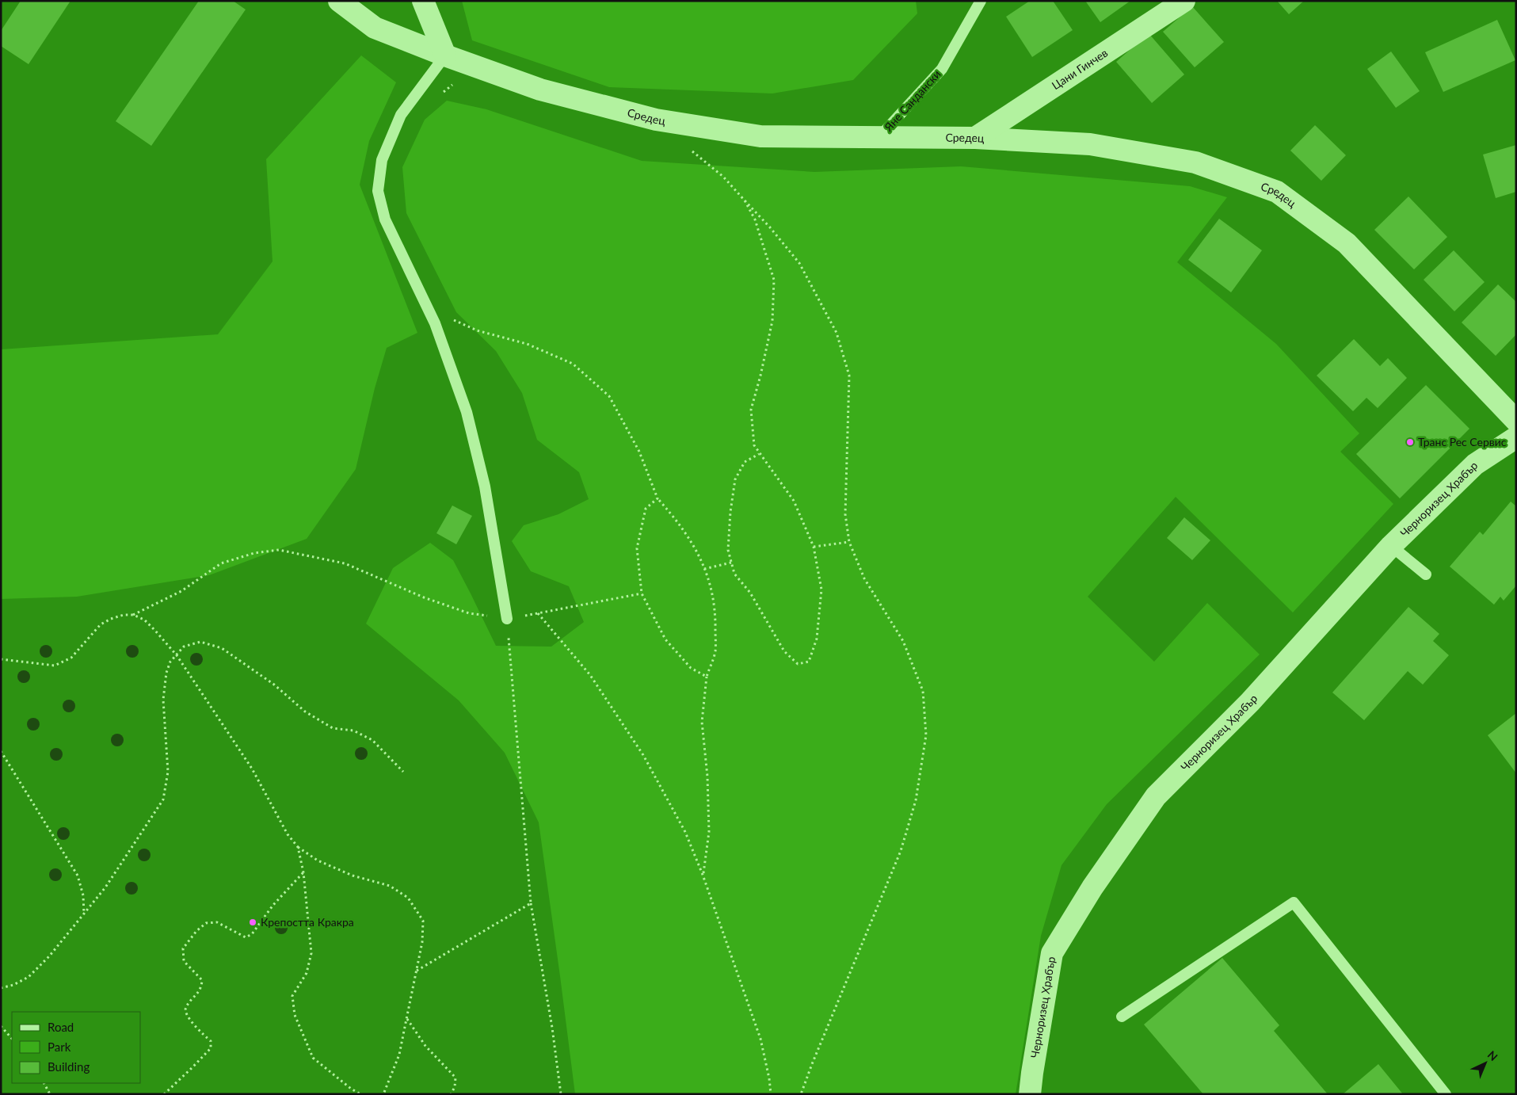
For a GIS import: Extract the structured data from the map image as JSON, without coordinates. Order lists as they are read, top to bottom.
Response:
{
  "streets": {
    "street": ["Цани Гинчев", "Средец", "Черноризец Храбър"],
    "lane": ["Яне Сандански"]
  },
  "crossings": [
    ["Цани Гинчев", "Средец"],
    ["Яне Сандански", "Средец"]
  ],
  "places": ["Транс Рес Сервис", "Крепостта Кракра"],
  "legend": ["Road", "Park", "Building"],
  "north": "top right"
}
